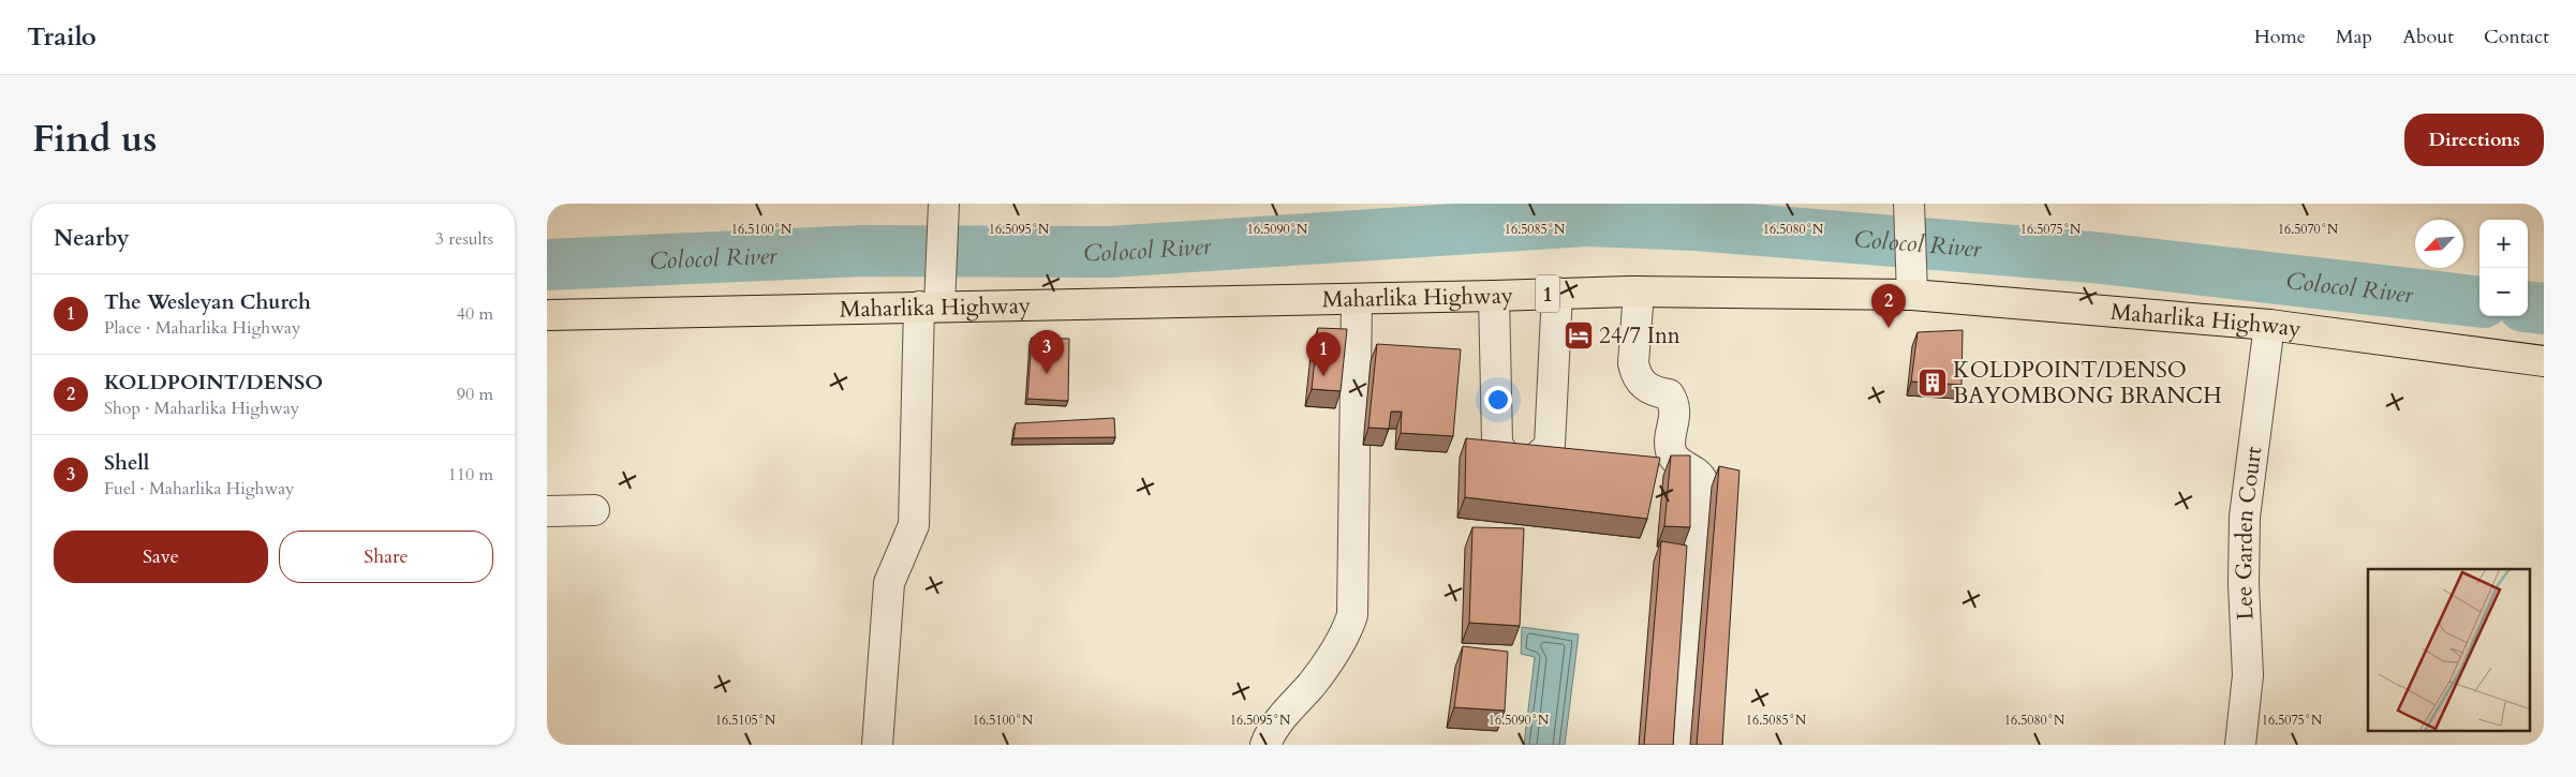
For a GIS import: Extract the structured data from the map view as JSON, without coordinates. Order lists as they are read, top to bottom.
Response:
{
  "streets": {
    "main road": ["1", "Maharlika Highway"],
    "street": ["Lee Garden Court"]
  },
  "crossings": [
    ["Maharlika Highway", "Lee Garden Court"]
  ],
  "water": ["Colocol River"],
  "places": {
    "hotel": ["24/7 Inn"],
    "building": ["KOLDPOINT/DENSO BAYOMBONG BRANCH"]
  },
  "north": "bottom left",
  "page": {
    "header": "Trailo",
    "nav": [
      "Home",
      "Map",
      "About",
      "Contact"
    ],
    "title": "Find us",
    "buttons": [
      "Directions",
      ["Save", "Share"]
    ],
    "heading": ["Nearby", "3 results"],
    "map_buttons": ["+", "−"],
    "list": [
      {
        "mark": "1",
        "name": "The Wesleyan Church",
        "note": "Place · Maharlika Highway",
        "value": "40 m"
      },
      {
        "mark": "2",
        "name": "KOLDPOINT/DENSO",
        "note": "Shop · Maharlika Highway",
        "value": "90 m"
      },
      {
        "mark": "3",
        "name": "Shell",
        "note": "Fuel · Maharlika Highway",
        "value": "110 m"
      }
    ],
    "pins": ["2", "3", "1"]
  },
  "coordinates": [
    "16.5100°N",
    "16.5095°N",
    "16.5090°N",
    "16.5085°N",
    "16.5080°N",
    "16.5075°N",
    "16.5070°N",
    "16.5105°N"
  ]
}
